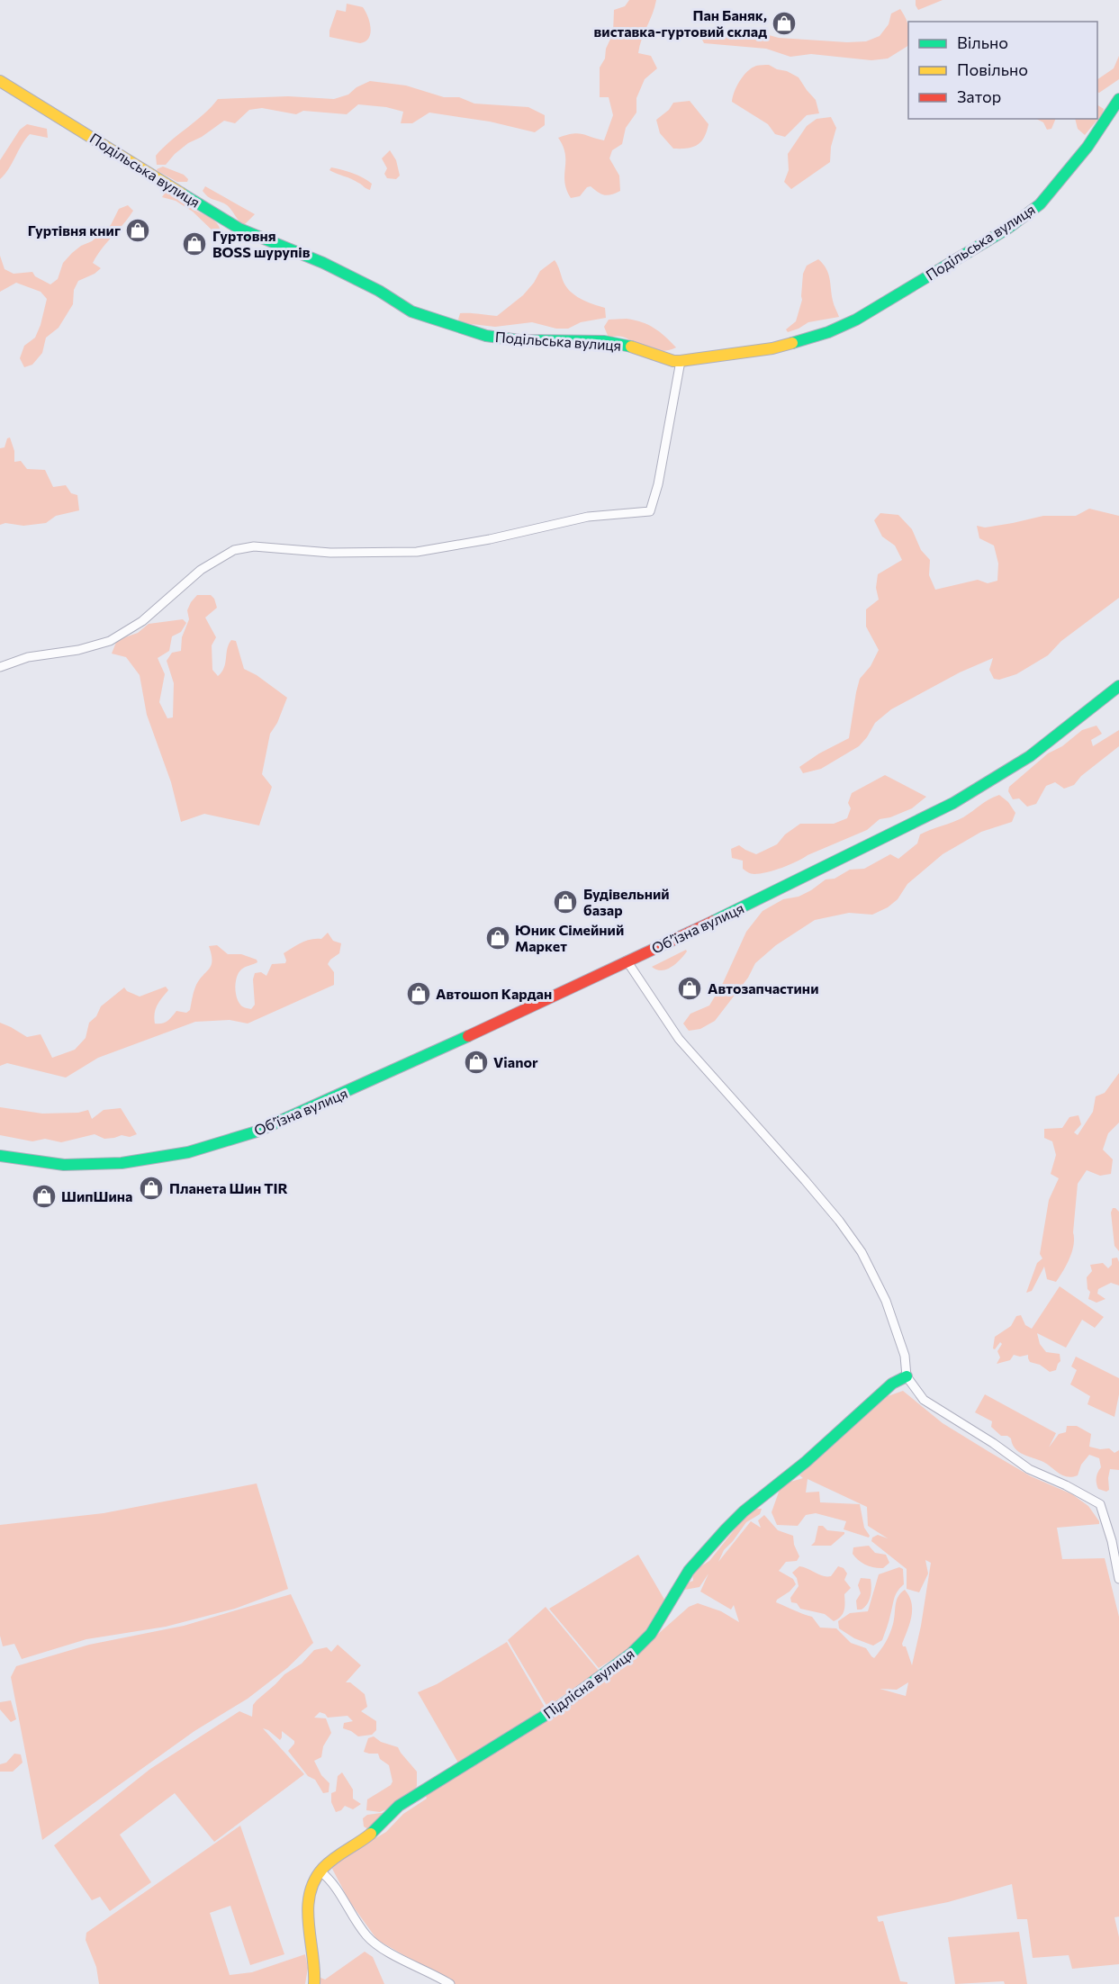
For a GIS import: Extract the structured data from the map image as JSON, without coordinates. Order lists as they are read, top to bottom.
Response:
{
  "streets": {
    "main road": ["Подільська вулиця", "Обʼїзна вулиця", "Підлісна вулиця"]
  },
  "places": {
    "shop": [
      "Пан Баняк, виставка-гуртовий склад",
      "Гуртівня книг",
      "Гуртовня BOSS шурупів",
      "Будівельний базар",
      "Юник Сімейний Маркет",
      "Автозапчастини",
      "Автошоп Кардан",
      "Vianor",
      "Планета Шин TIR",
      "ШипШина"
    ]
  },
  "legend": ["Вільно", "Повільно", "Затор"]
}
